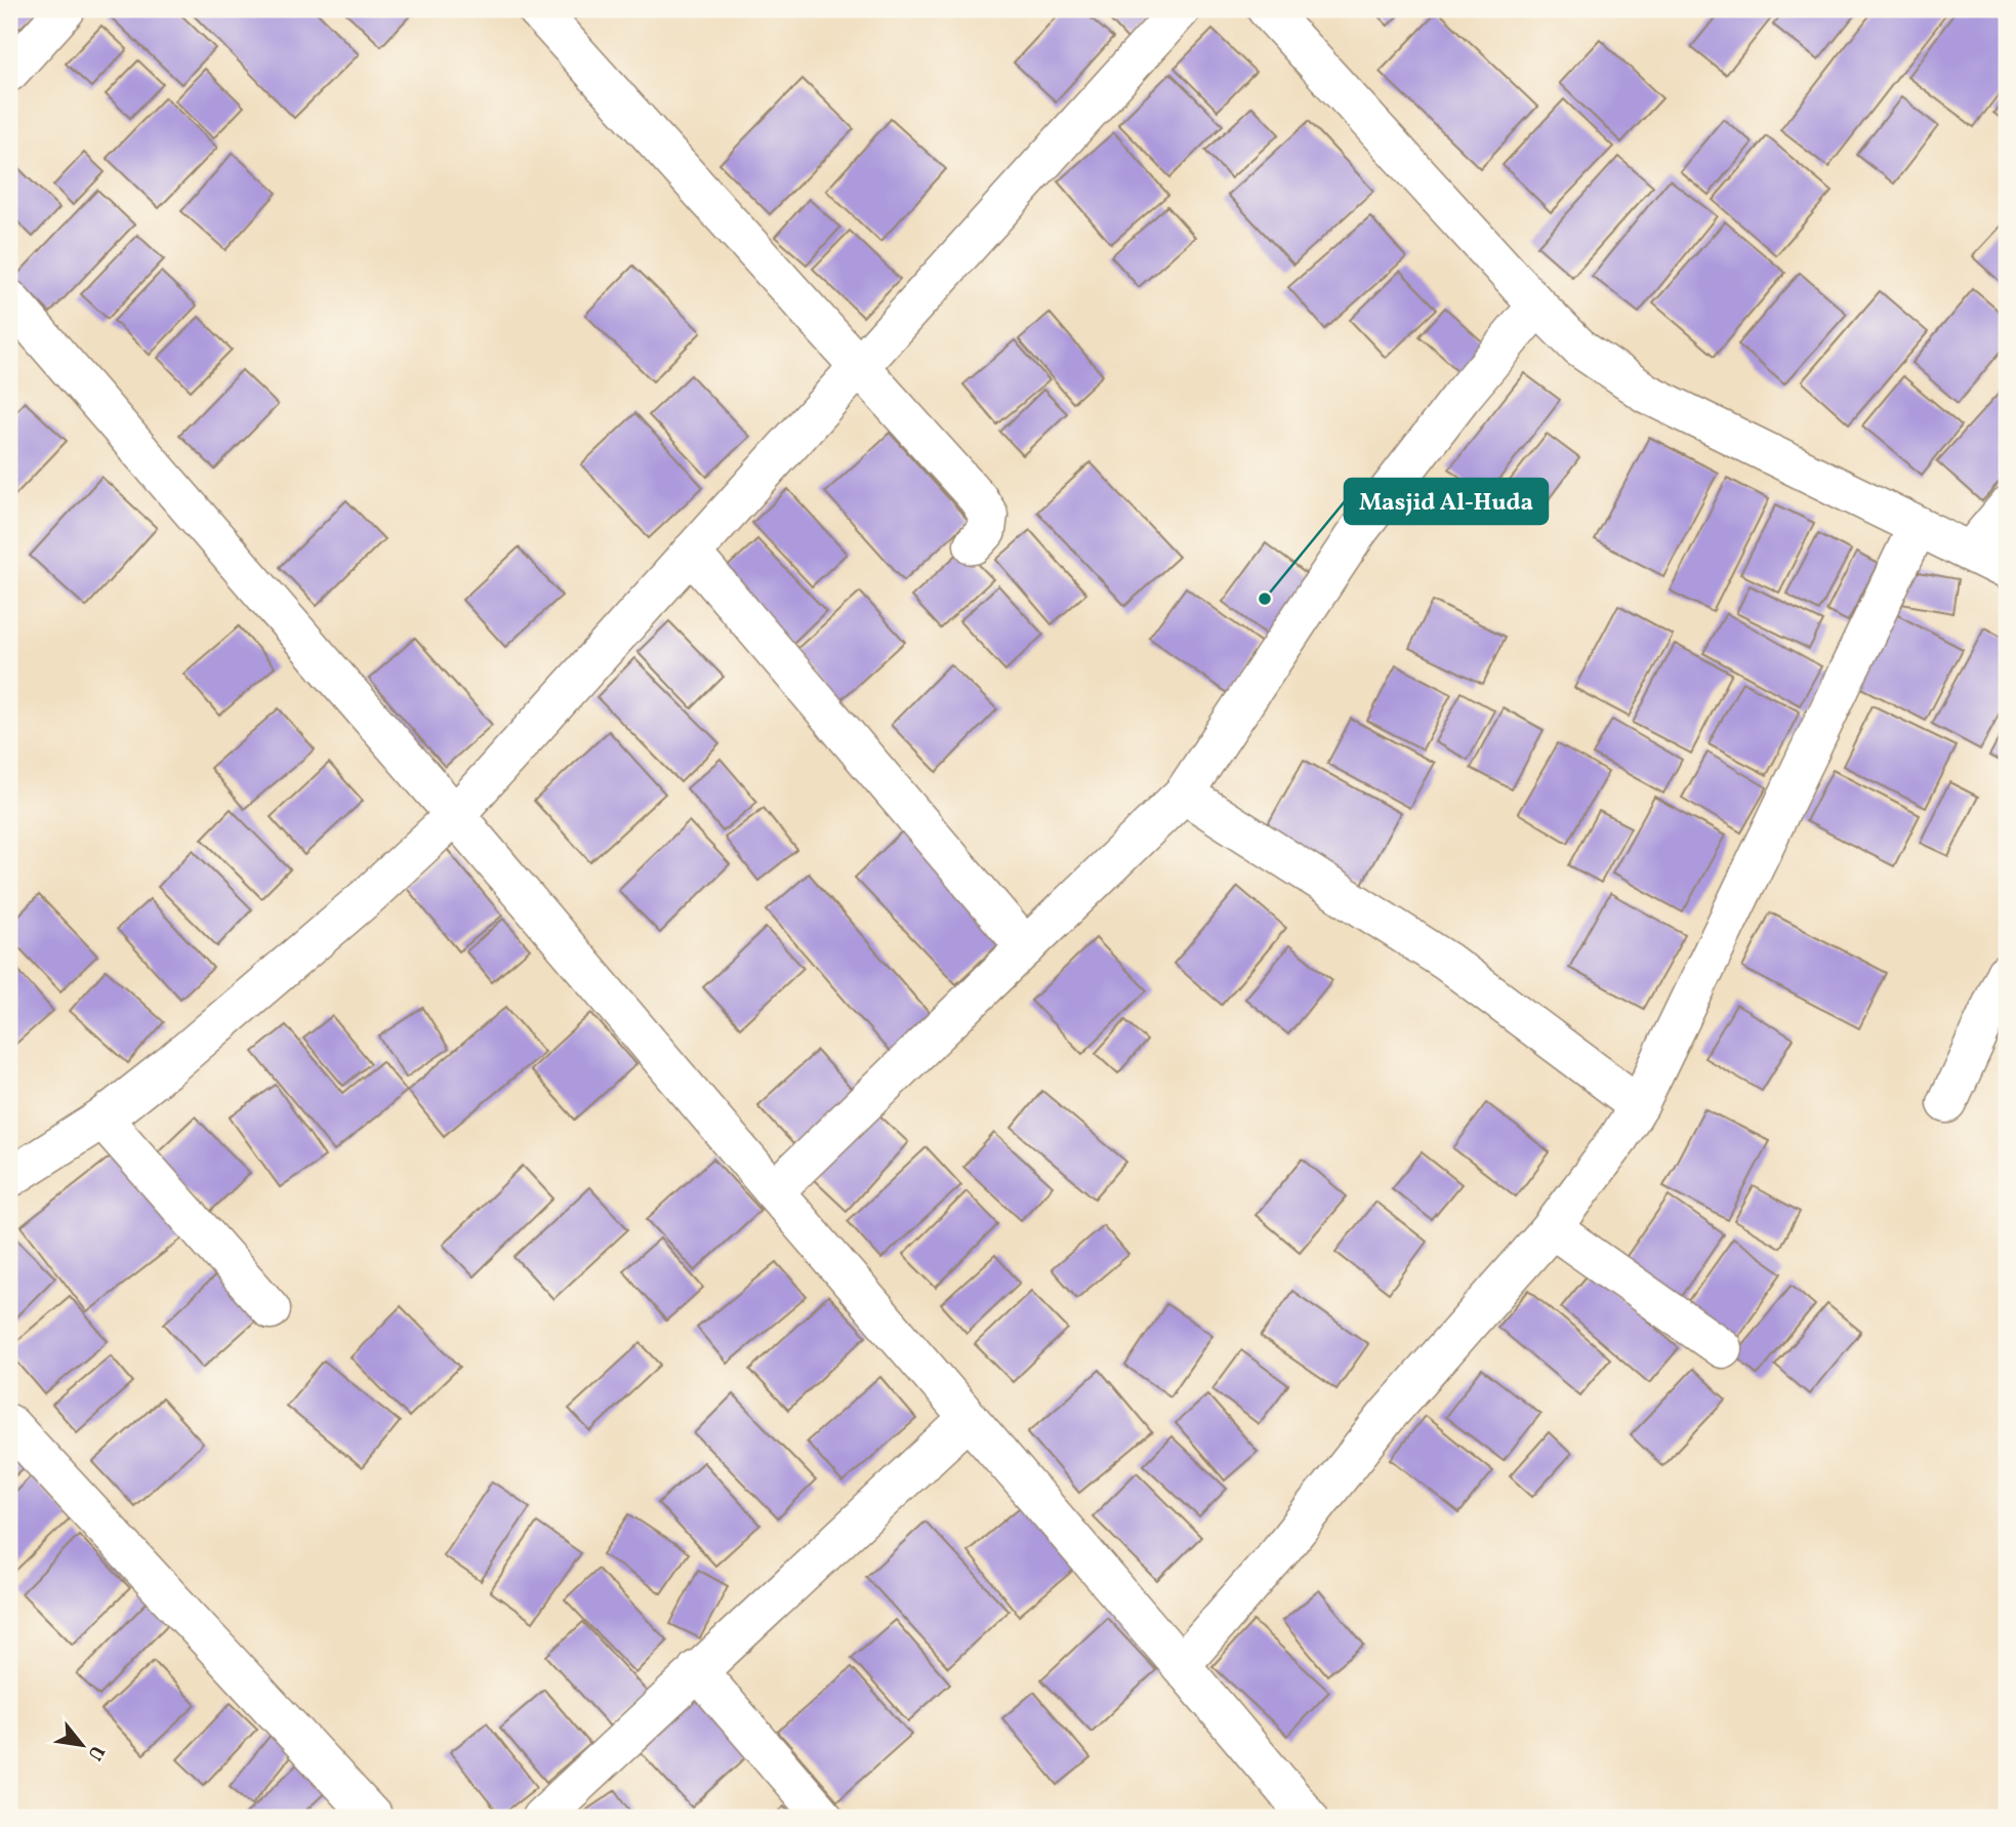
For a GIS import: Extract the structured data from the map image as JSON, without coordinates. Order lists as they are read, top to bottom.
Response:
{
  "places": ["Masjid Al-Huda"],
  "north": "bottom right"
}
